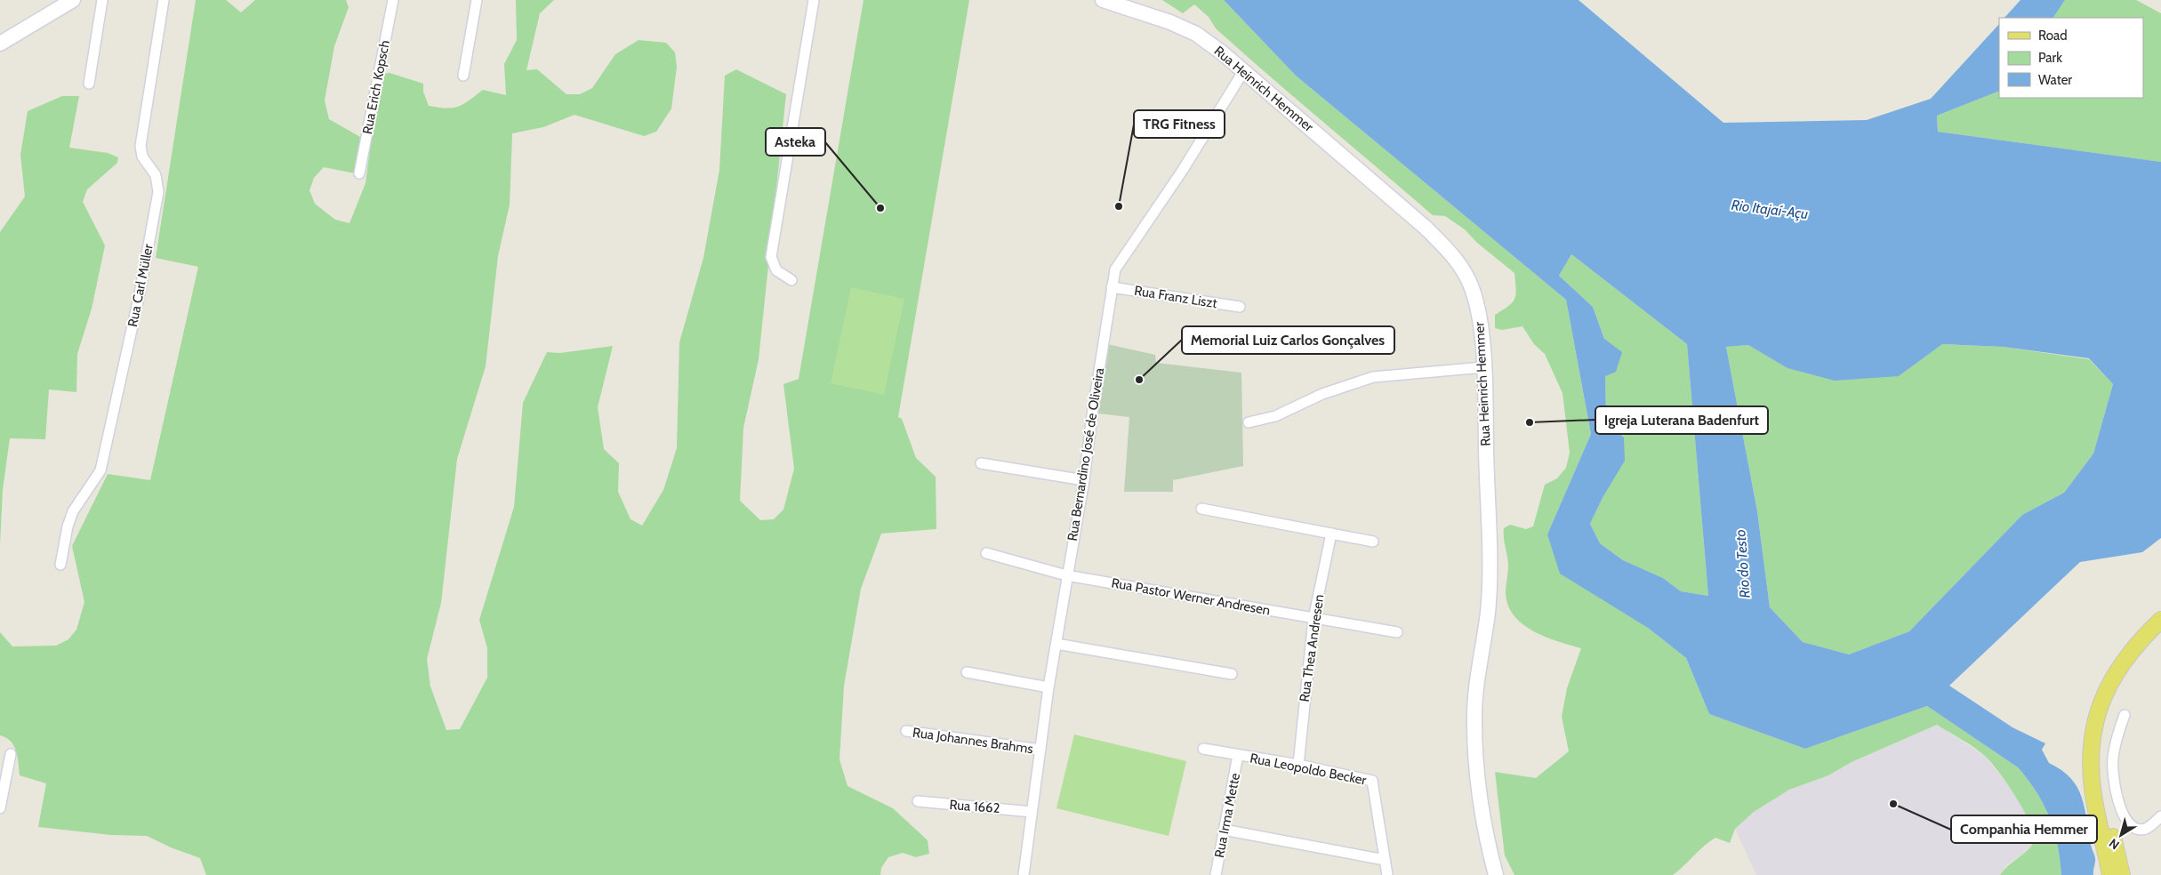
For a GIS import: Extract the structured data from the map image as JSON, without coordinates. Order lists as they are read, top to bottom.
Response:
{
  "streets": {
    "street": [
      "Rua Erich Kopsch",
      "Rua Heinrich Hemmer",
      "Rua Carl Müller",
      "Rua Franz Liszt",
      "Rua Bernardino José de Oliveira",
      "Rua Pastor Werner Andresen",
      "Rua Thea Andresen",
      "Rua Johannes Brahms",
      "Rua Leopoldo Becker",
      "Rua 1662",
      "Rua Irma Mette"
    ]
  },
  "crossings": [
    ["Rua Heinrich Hemmer", "Rua Bernardino José de Oliveira"],
    ["Rua Franz Liszt", "Rua Bernardino José de Oliveira"],
    ["Rua Bernardino José de Oliveira", "Rua Pastor Werner Andresen"],
    ["Rua Bernardino José de Oliveira", "Rua Johannes Brahms"],
    ["Rua Bernardino José de Oliveira", "Rua 1662"],
    ["Rua Pastor Werner Andresen", "Rua Thea Andresen"],
    ["Rua Thea Andresen", "Rua Leopoldo Becker"],
    ["Rua Leopoldo Becker", "Rua Irma Mette"]
  ],
  "water": ["Rio Itajaí-Açu", "Rio do Testo"],
  "places": [
    "TRG Fitness",
    "Asteka",
    "Memorial Luiz Carlos Gonçalves",
    "Igreja Luterana Badenfurt",
    "Companhia Hemmer"
  ],
  "legend": ["Road", "Park", "Water"],
  "north": "bottom left"
}
